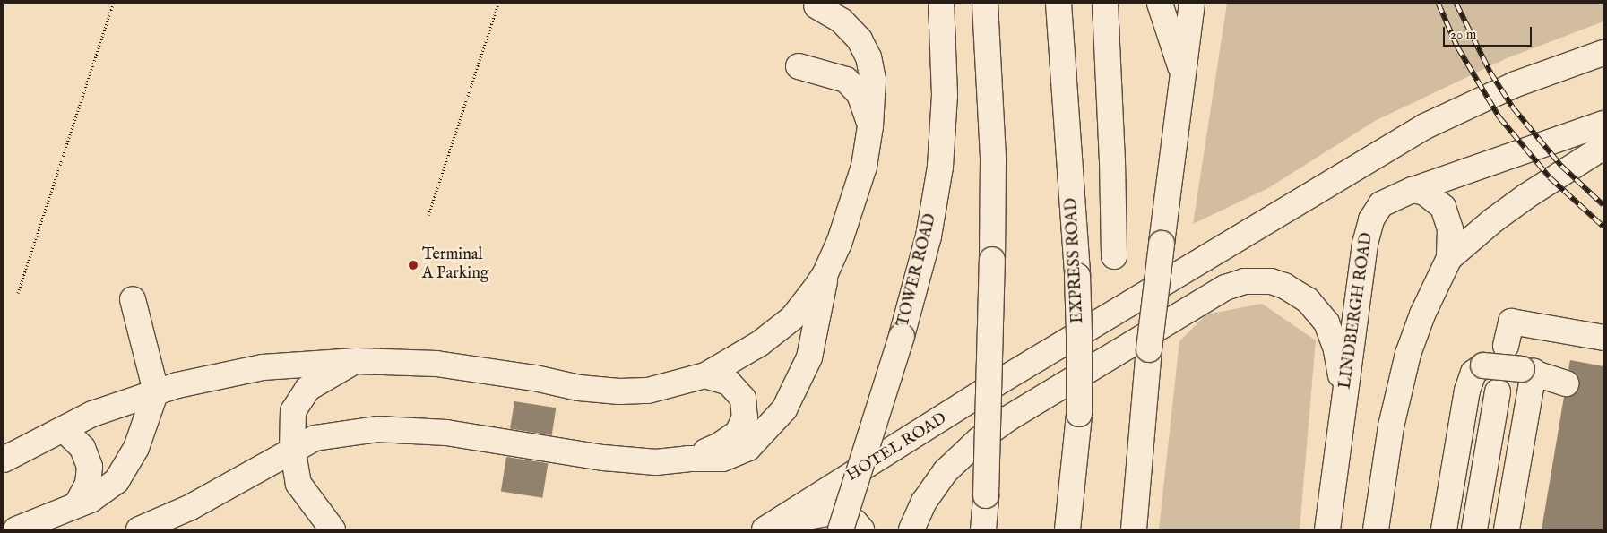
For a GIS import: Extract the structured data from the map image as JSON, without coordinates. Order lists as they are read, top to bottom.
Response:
{
  "streets": {
    "street": [
      "EXPRESS ROAD",
      "TOWER ROAD",
      "LINDBERGH ROAD",
      "HOTEL ROAD"
    ]
  },
  "places": ["Terminal A Parking"],
  "scale_bar": "20 m"
}
